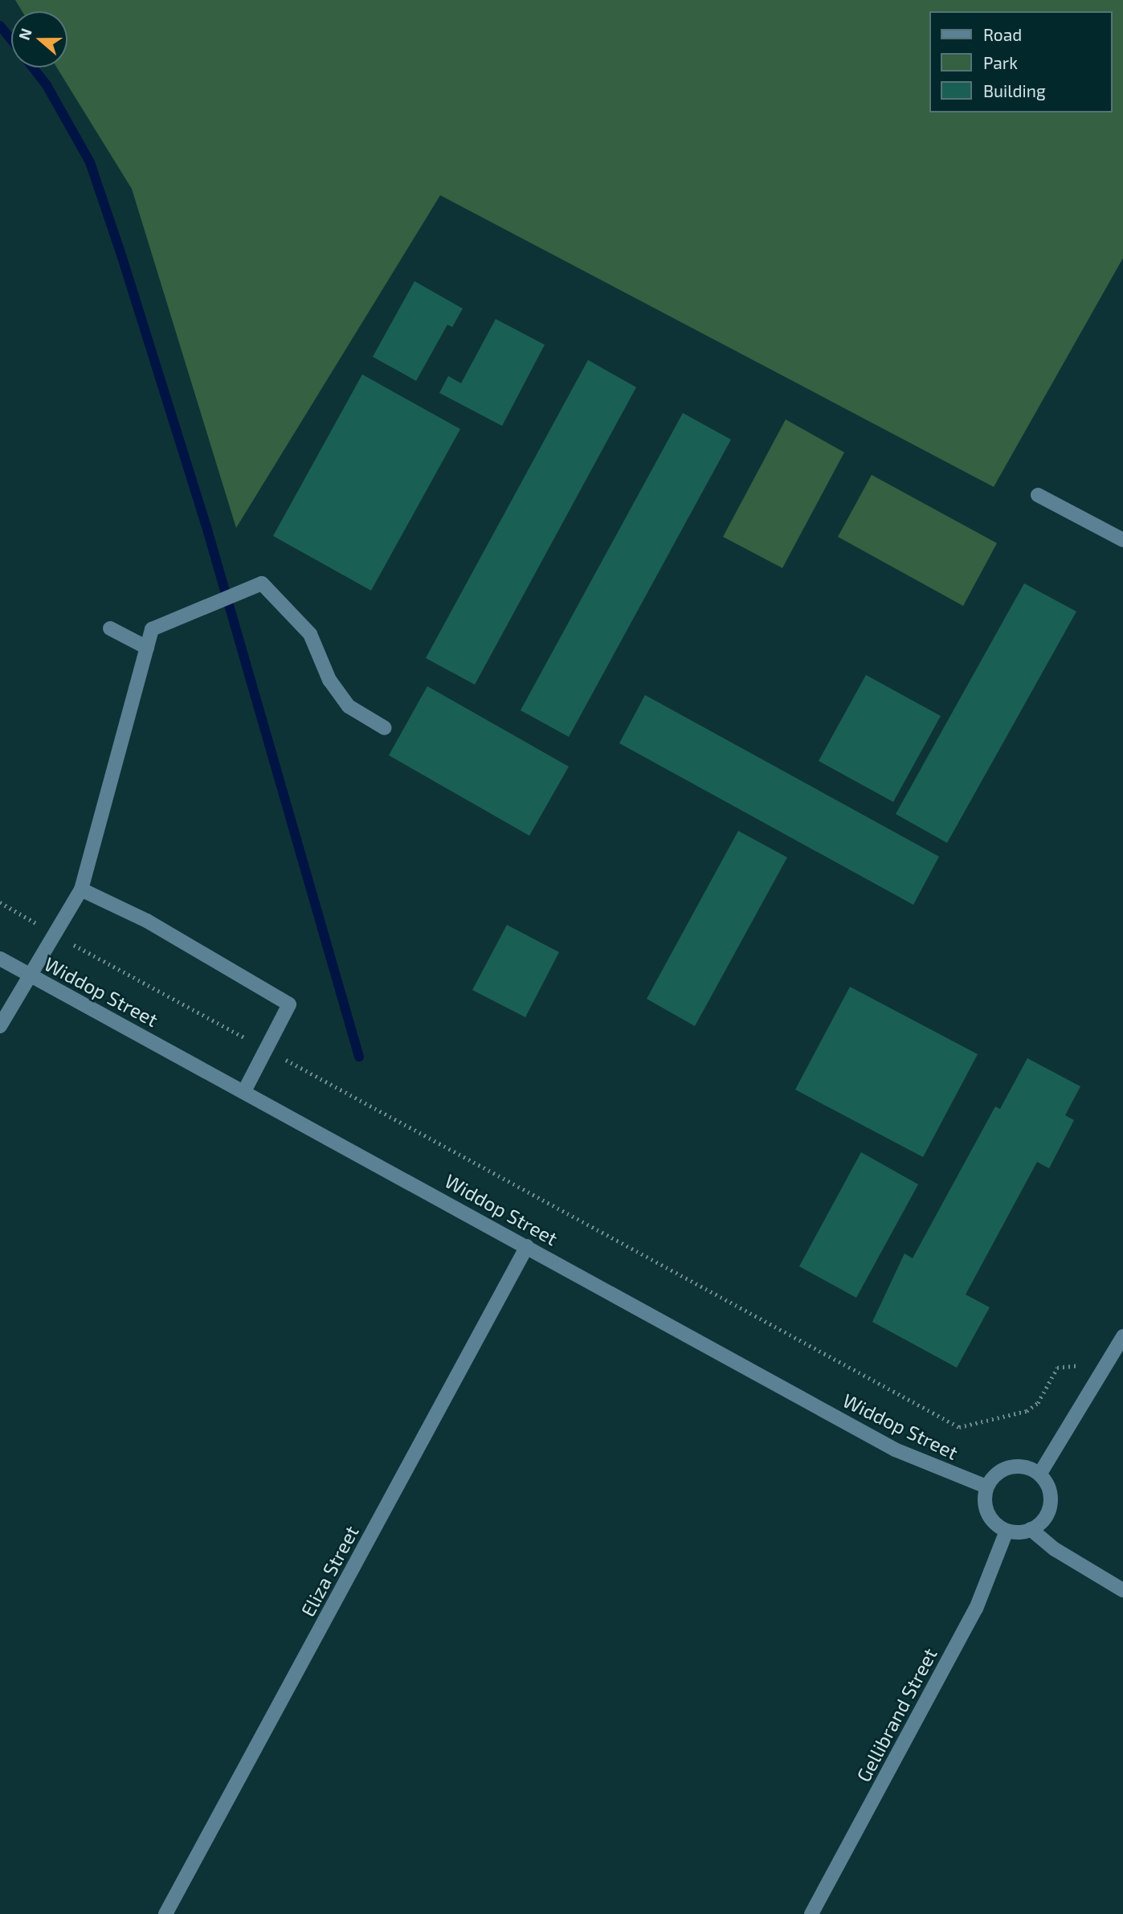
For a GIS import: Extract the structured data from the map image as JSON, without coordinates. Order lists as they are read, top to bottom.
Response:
{
  "streets": {
    "street": ["Widdop Street", "Eliza Street", "Gellibrand Street"]
  },
  "crossings": [
    ["Widdop Street", "Eliza Street"],
    ["Widdop Street", "Gellibrand Street"]
  ],
  "legend": ["Road", "Park", "Building"],
  "north": "left"
}
